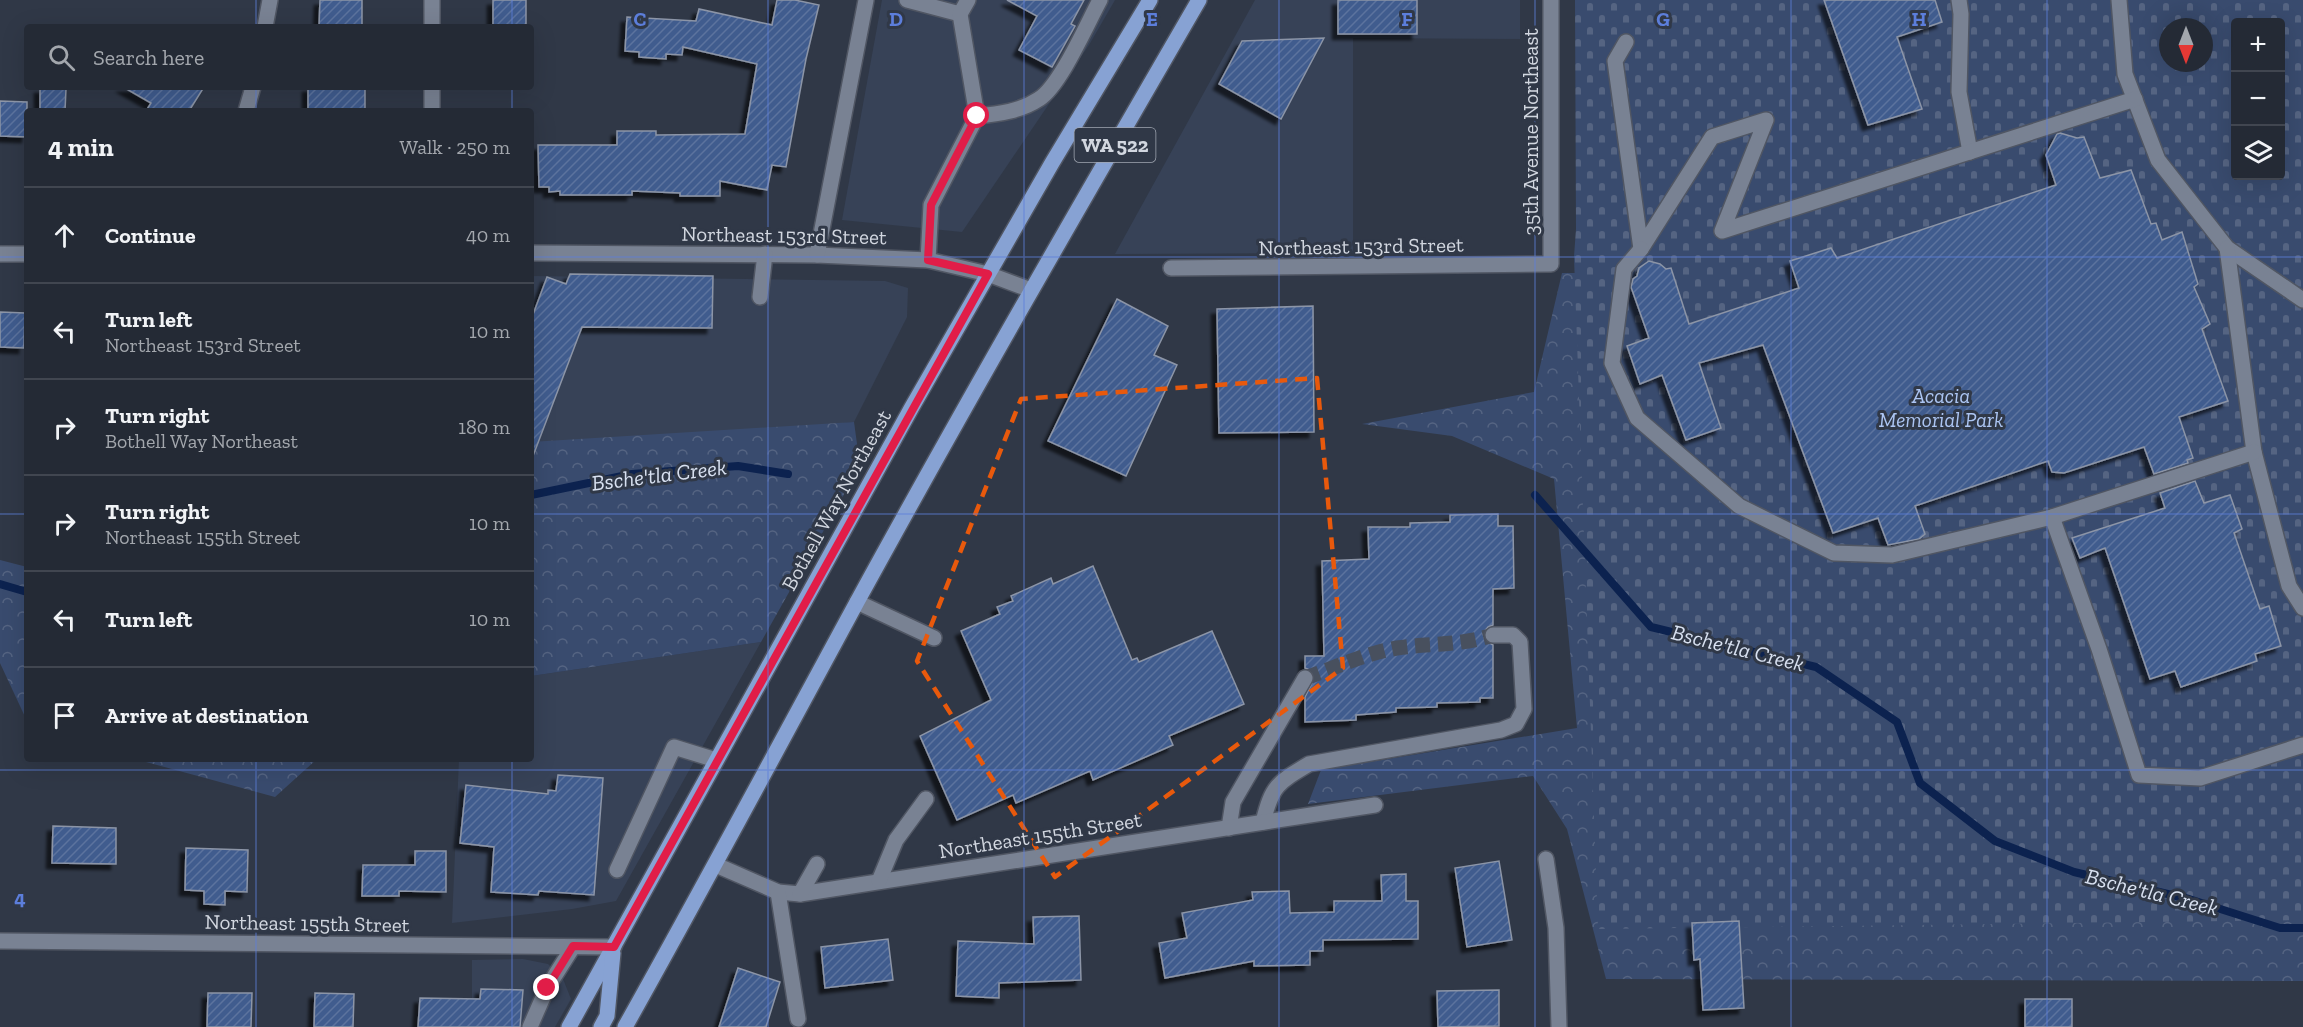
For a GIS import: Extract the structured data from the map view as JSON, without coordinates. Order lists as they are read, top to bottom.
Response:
{
  "streets": {
    "main road": ["WA 522", "Bothell Way Northeast"],
    "street": ["35th Avenue Northeast", "Northeast 153rd Street", "Northeast 155th Street"]
  },
  "crossings": [
    ["35th Avenue Northeast", "Northeast 153rd Street"],
    ["WA 522", "Northeast 153rd Street"],
    ["WA 522", "Northeast 155th Street"],
    ["Northeast 153rd Street", "Bothell Way Northeast"],
    ["Bothell Way Northeast", "Northeast 155th Street"]
  ],
  "water": ["Bsche'tla Creek"],
  "parks": ["Acacia Memorial Park"],
  "north": "bottom",
  "page": {
    "map_buttons": ["+", "−"],
    "search": "Search here",
    "heading": ["4 min", "Walk · 250 m"],
    "list": [
      ["Continue", "40 m"],
      ["Turn left", "Northeast 153rd Street", "10 m"],
      ["Turn right", "Bothell Way Northeast", "180 m"],
      ["Turn right", "Northeast 155th Street", "10 m"],
      ["Turn left", "10 m"],
      "Arrive at destination"
    ]
  },
  "grid": {
    "columns": [
      "C",
      "D",
      "E",
      "F",
      "G",
      "H"
    ],
    "rows": ["4"]
  }
}
